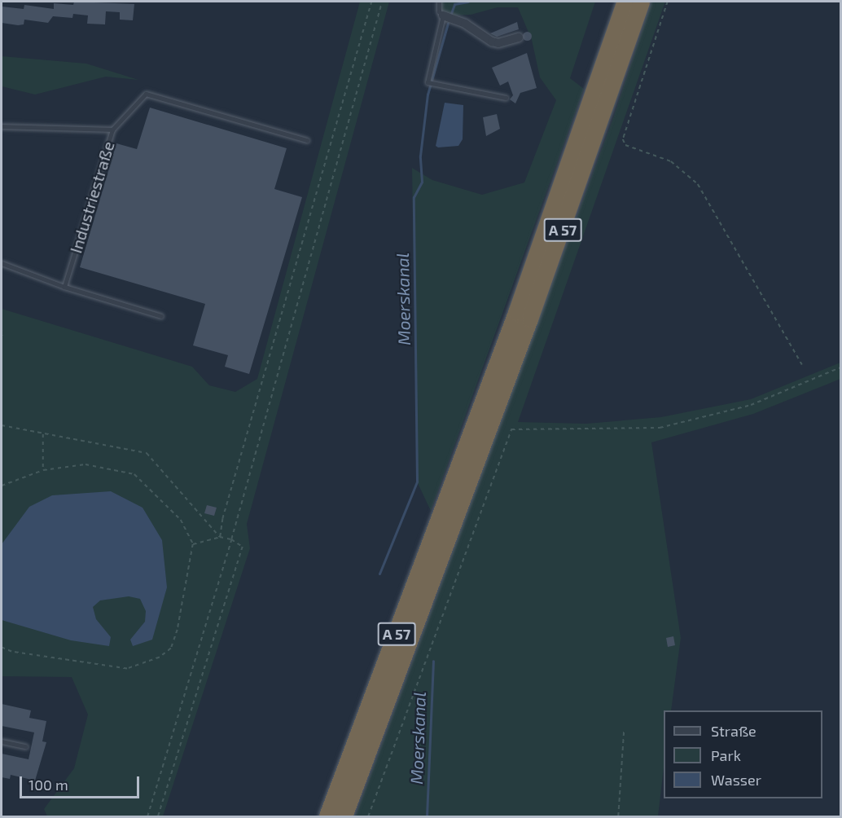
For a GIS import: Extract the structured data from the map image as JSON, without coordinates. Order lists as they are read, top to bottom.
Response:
{
  "streets": {
    "highway": ["A 57"],
    "lane": ["Industriestraße"]
  },
  "water": ["Moerskanal"],
  "legend": ["Straße", "Park", "Wasser"],
  "scale_bar": "100 m"
}
